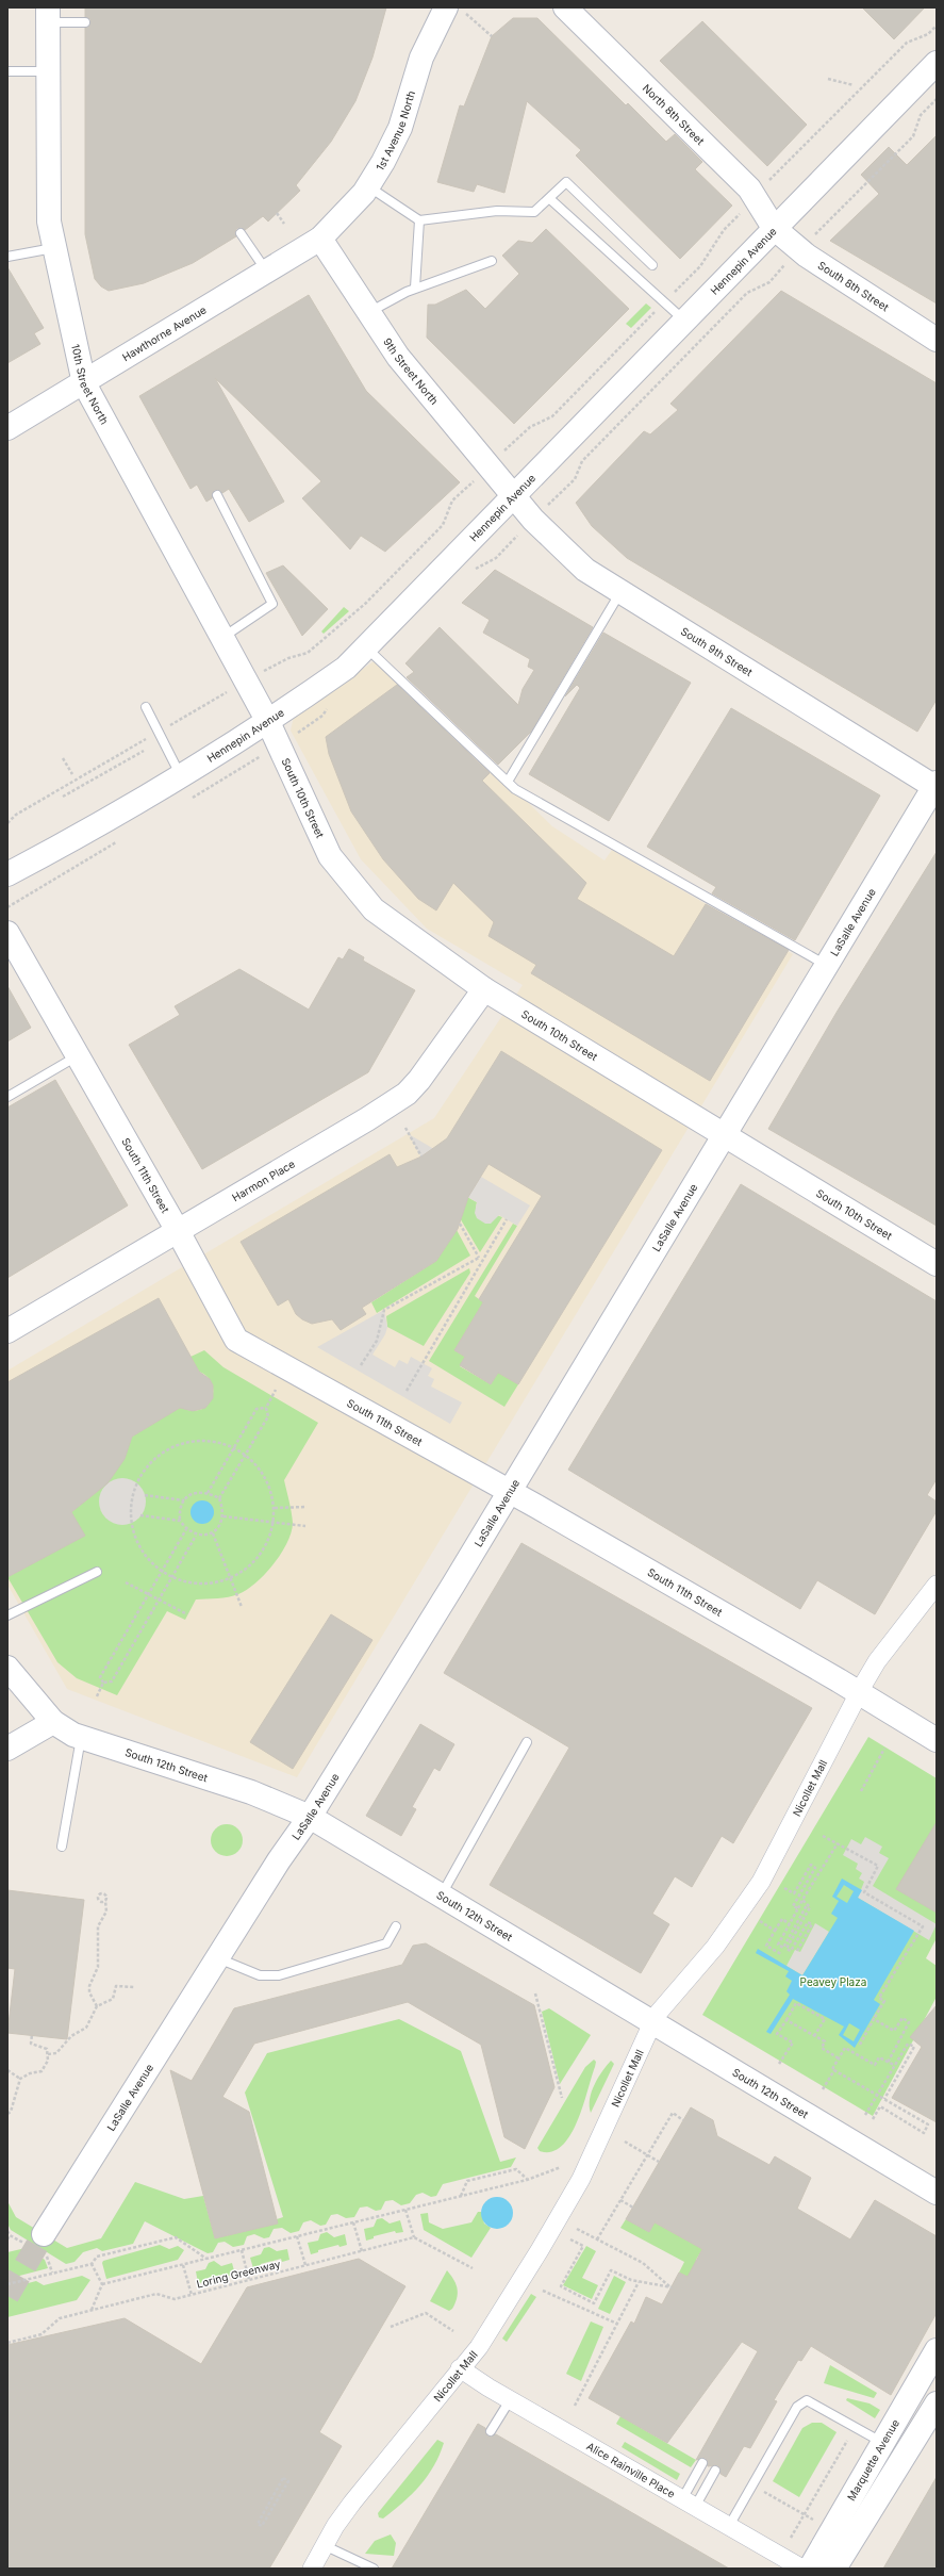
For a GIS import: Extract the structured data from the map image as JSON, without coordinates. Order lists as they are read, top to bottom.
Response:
{
  "streets": {
    "street": [
      "North 8th Street",
      "1st Avenue North",
      "Hennepin Avenue",
      "South 8th Street",
      "Hawthorne Avenue",
      "9th Street North",
      "10th Street North",
      "South 9th Street",
      "South 10th Street",
      "LaSalle Avenue",
      "South 11th Street",
      "Harmon Place",
      "South 12th Street",
      "Nicollet Mall",
      "Marquette Avenue",
      "Alice Rainville Place"
    ],
    "path": ["Loring Greenway"]
  },
  "crossings": [
    ["North 8th Street", "Hennepin Avenue"],
    ["North 8th Street", "South 8th Street"],
    ["1st Avenue North", "Hawthorne Avenue"],
    ["1st Avenue North", "9th Street North"],
    ["Hennepin Avenue", "South 8th Street"],
    ["Hennepin Avenue", "9th Street North"],
    ["Hennepin Avenue", "10th Street North"],
    ["Hennepin Avenue", "South 9th Street"],
    ["Hennepin Avenue", "South 10th Street"],
    ["Hawthorne Avenue", "9th Street North"],
    ["Hawthorne Avenue", "10th Street North"],
    ["9th Street North", "South 9th Street"],
    ["10th Street North", "South 10th Street"],
    ["South 9th Street", "LaSalle Avenue"],
    ["South 10th Street", "LaSalle Avenue"],
    ["South 10th Street", "Harmon Place"],
    ["LaSalle Avenue", "South 11th Street"],
    ["LaSalle Avenue", "South 12th Street"],
    ["South 11th Street", "Harmon Place"],
    ["South 11th Street", "Nicollet Mall"],
    ["South 12th Street", "Nicollet Mall"],
    ["Nicollet Mall", "Alice Rainville Place"]
  ],
  "parks": ["Peavey Plaza"]
}
